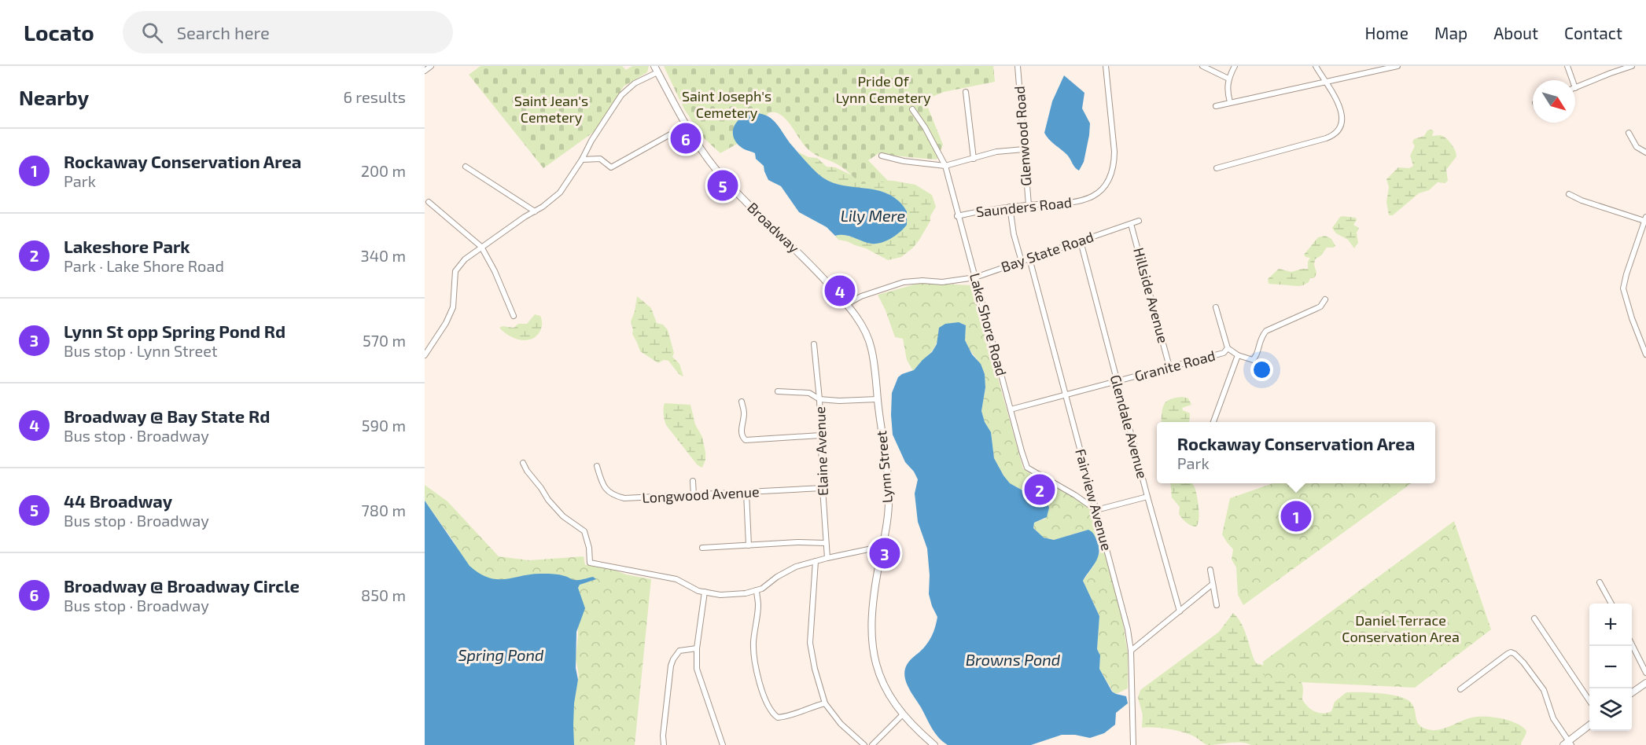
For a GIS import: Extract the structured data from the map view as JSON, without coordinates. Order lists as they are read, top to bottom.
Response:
{
  "streets": {
    "main road": ["Broadway", "Lynn Street"],
    "street": [
      "Glenwood Road",
      "Saunders Road",
      "Bay State Road",
      "Hillside Avenue",
      "Lake Shore Road",
      "Granite Road",
      "Glendale Avenue",
      "Elaine Avenue",
      "Longwood Avenue",
      "Fairview Avenue"
    ]
  },
  "crossings": [
    ["Glenwood Road", "Saunders Road"],
    ["Saunders Road", "Lake Shore Road"],
    ["Broadway", "Bay State Road"],
    ["Broadway", "Lynn Street"],
    ["Bay State Road", "Hillside Avenue"],
    ["Bay State Road", "Lake Shore Road"],
    ["Bay State Road", "Glendale Avenue"],
    ["Bay State Road", "Fairview Avenue"],
    ["Hillside Avenue", "Granite Road"],
    ["Lake Shore Road", "Granite Road"],
    ["Lake Shore Road", "Fairview Avenue"],
    ["Granite Road", "Glendale Avenue"],
    ["Granite Road", "Fairview Avenue"],
    ["Elaine Avenue", "Longwood Avenue"]
  ],
  "water": ["Lily Mere", "Spring Pond", "Browns Pond"],
  "parks": [
    "Pride Of Lynn Cemetery",
    "Saint Joseph's Cemetery",
    "Saint Jean's Cemetery",
    "Daniel Terrace Conservation Area"
  ],
  "north": "bottom right",
  "page": {
    "header": "Locato",
    "search": "Search here",
    "nav": [
      "Home",
      "Map",
      "About",
      "Contact"
    ],
    "heading": ["Nearby", "6 results"],
    "pins": [
      "6",
      "5",
      "4",
      "2",
      "1",
      "3"
    ],
    "list": [
      {
        "mark": "1",
        "name": "Rockaway Conservation Area",
        "note": "Park",
        "value": "200 m"
      },
      {
        "mark": "2",
        "name": "Lakeshore Park",
        "note": "Park · Lake Shore Road",
        "value": "340 m"
      },
      {
        "mark": "3",
        "name": "Lynn St opp Spring Pond Rd",
        "note": "Bus stop · Lynn Street",
        "value": "570 m"
      },
      {
        "mark": "4",
        "name": "Broadway @ Bay State Rd",
        "note": "Bus stop · Broadway",
        "value": "590 m"
      },
      {
        "mark": "5",
        "name": "44 Broadway",
        "note": "Bus stop · Broadway",
        "value": "780 m"
      },
      {
        "mark": "6",
        "name": "Broadway @ Broadway Circle",
        "note": "Bus stop · Broadway",
        "value": "850 m"
      }
    ],
    "popup": ["Rockaway Conservation Area", "Park"],
    "map_buttons": ["+", "−"]
  }
}
